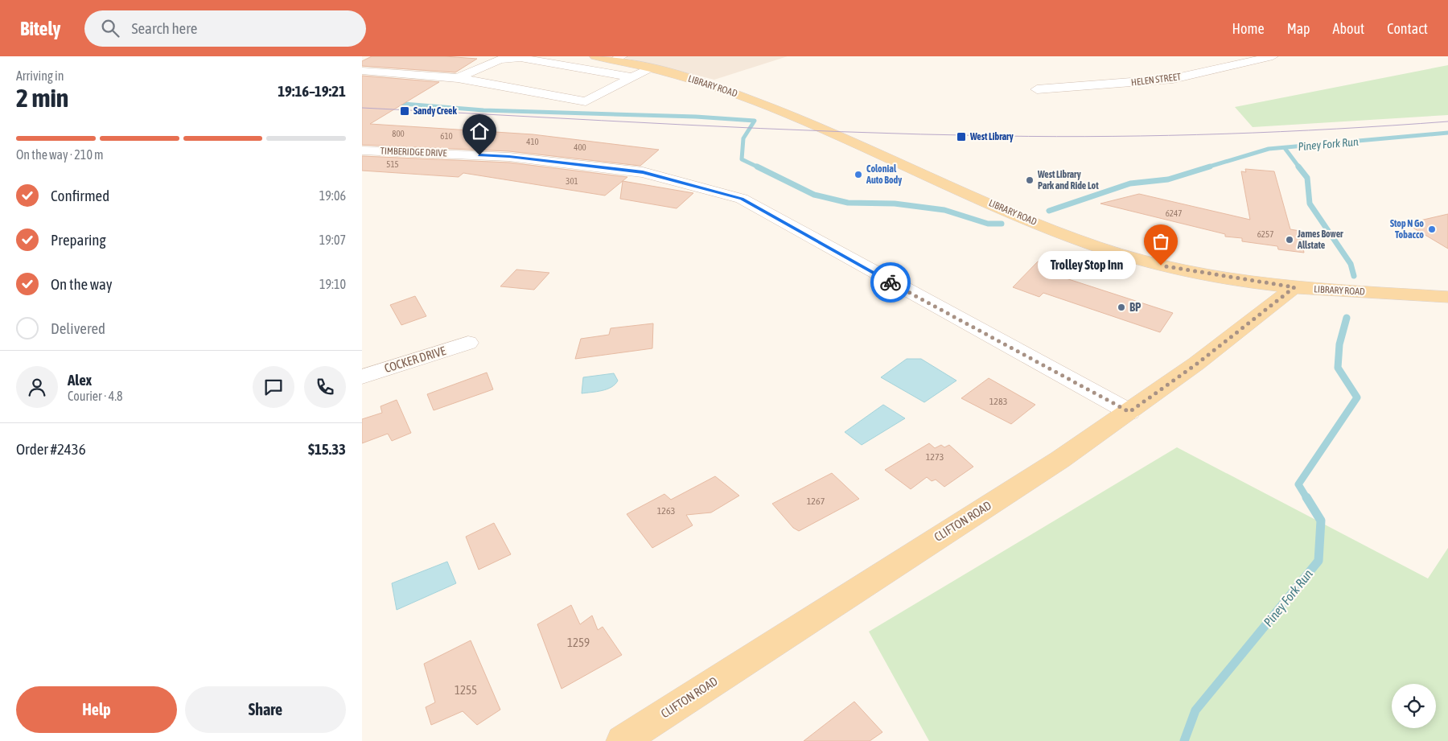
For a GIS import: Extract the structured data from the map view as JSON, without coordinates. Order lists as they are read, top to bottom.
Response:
{
  "streets": {
    "main road": ["LIBRARY ROAD", "CLIFTON ROAD"],
    "street": ["HELEN STREET", "TIMBERIDGE DRIVE", "COCKER DRIVE"]
  },
  "crossings": [
    ["LIBRARY ROAD", "CLIFTON ROAD"],
    ["TIMBERIDGE DRIVE", "CLIFTON ROAD"]
  ],
  "water": ["Piney Fork Run"],
  "places": {
    "transit": ["Sandy Creek", "West Library"],
    "other": [
      "Colonial Auto Body",
      "West Library Park and Ride Lot",
      "Stop N Go Tobacco",
      "James Bower Allstate",
      "Trolley Stop Inn",
      "BP"
    ]
  },
  "house_numbers": [
    "800",
    "610",
    "410",
    "400",
    "515",
    "301",
    "6247",
    "6257",
    "1283",
    "1273",
    "1267",
    "1263",
    "1259",
    "1255"
  ],
  "page": {
    "header": "Bitely",
    "search": "Search here",
    "nav": [
      "Home",
      "Map",
      "About",
      "Contact"
    ],
    "heading": ["2 min", "Arriving in", "19:16–19:21"],
    "panel": [
      "Alex",
      "Courier · 4.8",
      "Order #2436",
      "$15.33"
    ],
    "bar": "On the way · 210 m",
    "list": [
      ["Confirmed", "19:06"],
      ["Preparing", "19:07"],
      ["On the way", "19:10"],
      "Delivered"
    ],
    "bubble": "Trolley Stop Inn",
    "buttons": ["Help", "Share"]
  }
}
